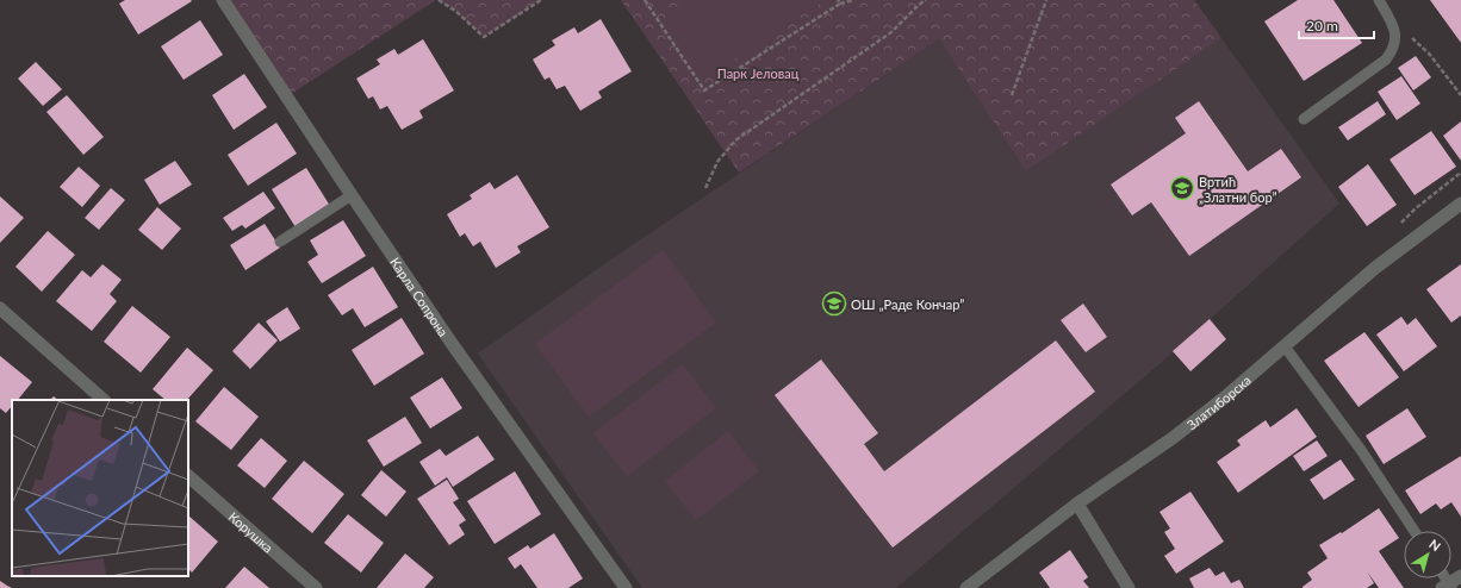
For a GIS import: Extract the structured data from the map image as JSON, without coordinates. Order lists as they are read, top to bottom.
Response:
{
  "streets": {
    "street": ["Карла Сопрона", "Златиборска", "Корушка"]
  },
  "parks": ["Парк Јеловац"],
  "places": {
    "school or university": ["Вртић „Златни бор”", "ОШ „Раде Кончар”"]
  },
  "scale_bar": "20 m",
  "north": "top right"
}
